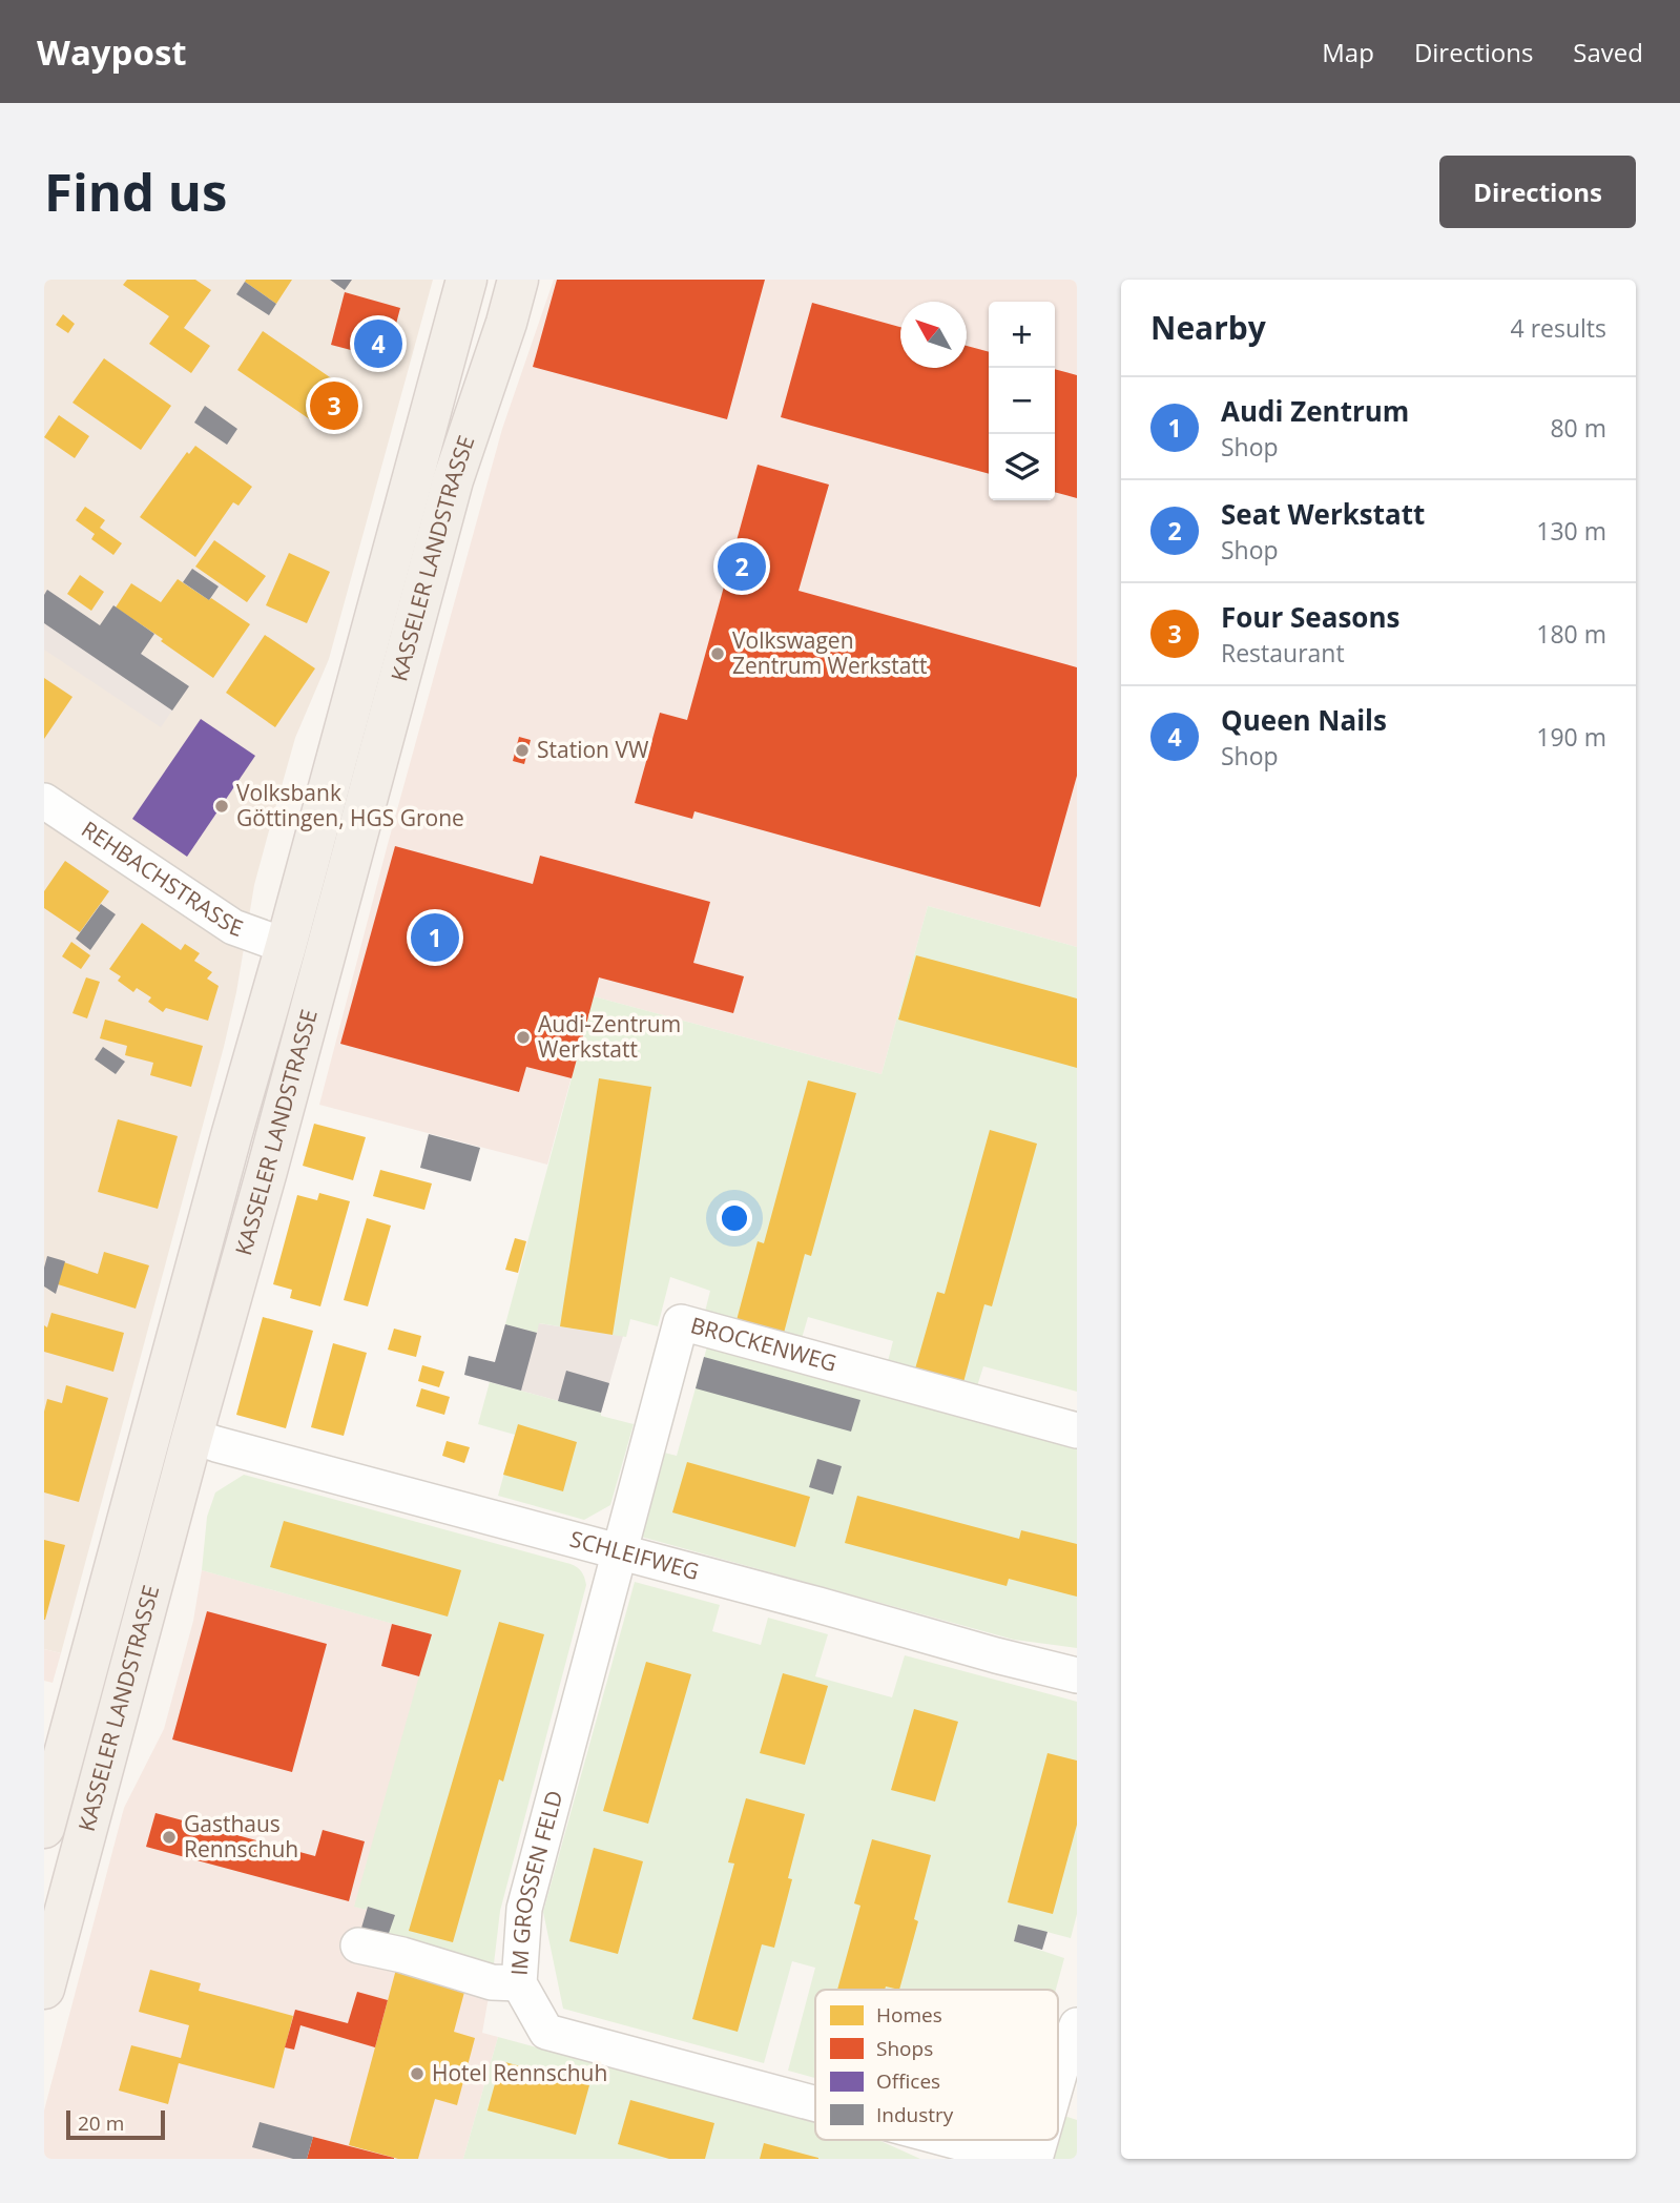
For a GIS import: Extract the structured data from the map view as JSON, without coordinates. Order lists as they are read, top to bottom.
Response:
{
  "streets": {
    "main road": ["KASSELER LANDSTRASSE"],
    "street": [
      "REHBACHSTRASSE",
      "BROCKENWEG",
      "SCHLEIFWEG",
      "IM GROSSEN FELD"
    ]
  },
  "crossings": [
    ["KASSELER LANDSTRASSE", "REHBACHSTRASSE"],
    ["KASSELER LANDSTRASSE", "SCHLEIFWEG"],
    ["BROCKENWEG", "SCHLEIFWEG"],
    ["BROCKENWEG", "IM GROSSEN FELD"],
    ["SCHLEIFWEG", "IM GROSSEN FELD"]
  ],
  "places": [
    "Volkswagen Zentrum Werkstatt",
    "Station VW",
    "Volksbank Göttingen, HGS Grone",
    "Audi-Zentrum Werkstatt",
    "Gasthaus Rennschuh",
    "Hotel Rennschuh"
  ],
  "legend": [
    "Homes",
    "Shops",
    "Offices",
    "Industry"
  ],
  "scale_bar": "20 m",
  "north": "top left",
  "page": {
    "header": "Waypost",
    "nav": ["Map", "Directions", "Saved"],
    "buttons": "Directions",
    "title": "Find us",
    "heading": ["Nearby", "4 results"],
    "map_buttons": ["+", "−"],
    "pins": [
      "4",
      "3",
      "2",
      "1"
    ],
    "list": [
      {
        "mark": "1",
        "name": "Audi Zentrum",
        "note": "Shop",
        "value": "80 m"
      },
      {
        "mark": "2",
        "name": "Seat Werkstatt",
        "note": "Shop",
        "value": "130 m"
      },
      {
        "mark": "3",
        "name": "Four Seasons",
        "note": "Restaurant",
        "value": "180 m"
      },
      {
        "mark": "4",
        "name": "Queen Nails",
        "note": "Shop",
        "value": "190 m"
      }
    ],
    "scale": "20 m"
  }
}
